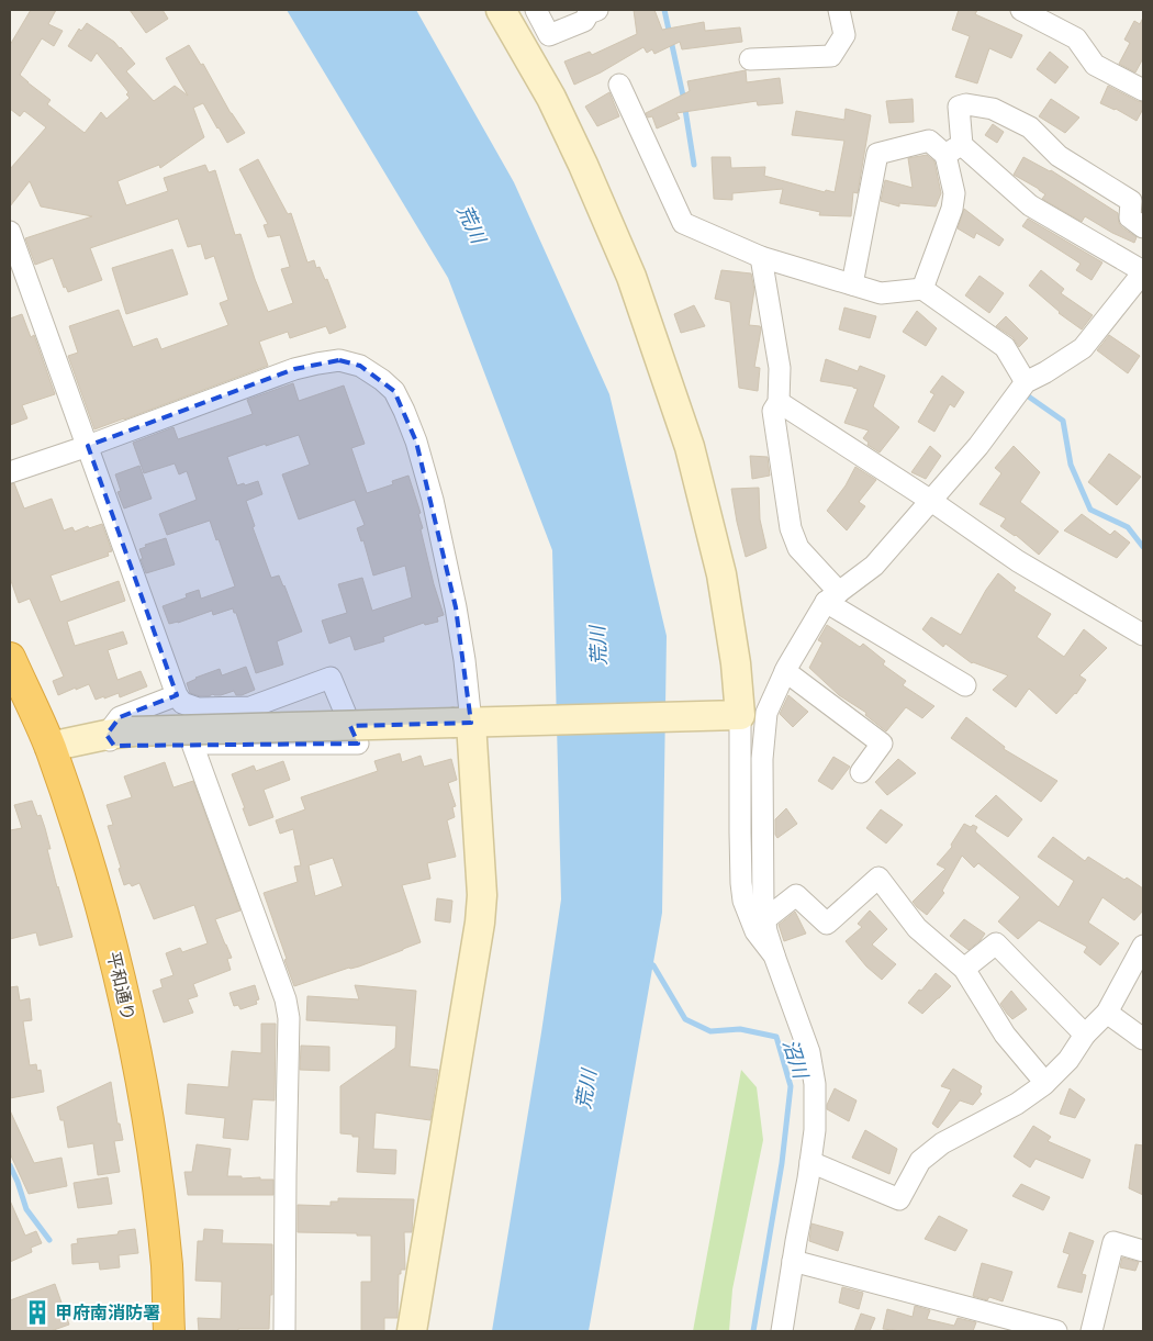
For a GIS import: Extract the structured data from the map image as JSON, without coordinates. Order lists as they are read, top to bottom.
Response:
{
  "streets": {
    "highway": ["平和通り"]
  },
  "water": ["荒川", "沼川"],
  "places": {
    "building": ["甲府南消防署"]
  }
}
